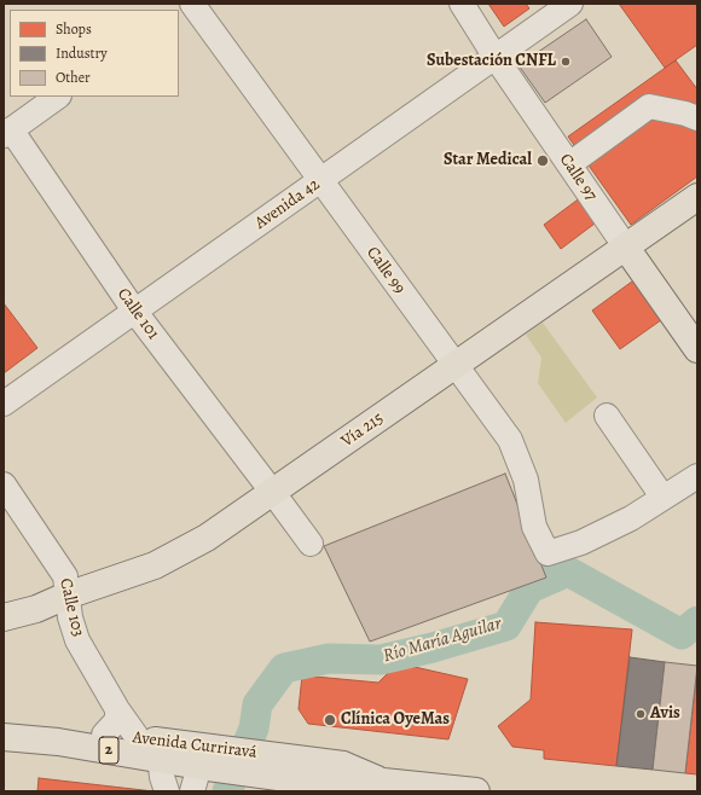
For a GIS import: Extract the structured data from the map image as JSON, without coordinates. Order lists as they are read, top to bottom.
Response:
{
  "streets": {
    "main road": [
      "Calle 97",
      "Vía 215",
      "Avenida Curriravá",
      "2"
    ],
    "street": [
      "Avenida 42",
      "Calle 99",
      "Calle 101",
      "Calle 103"
    ]
  },
  "crossings": [
    ["Calle 97", "Avenida 42"],
    ["Calle 97", "Vía 215"],
    ["Avenida 42", "Calle 99"],
    ["Avenida 42", "Calle 101"],
    ["Calle 99", "Vía 215"],
    ["Calle 101", "Vía 215"],
    ["Vía 215", "Calle 103"],
    ["Calle 103", "Avenida Curriravá"]
  ],
  "water": ["Río María Aguilar"],
  "places": [
    "Subestación CNFL",
    "Star Medical",
    "Avis",
    "Clínica OyeMas"
  ],
  "legend": ["Shops", "Industry", "Other"]
}
